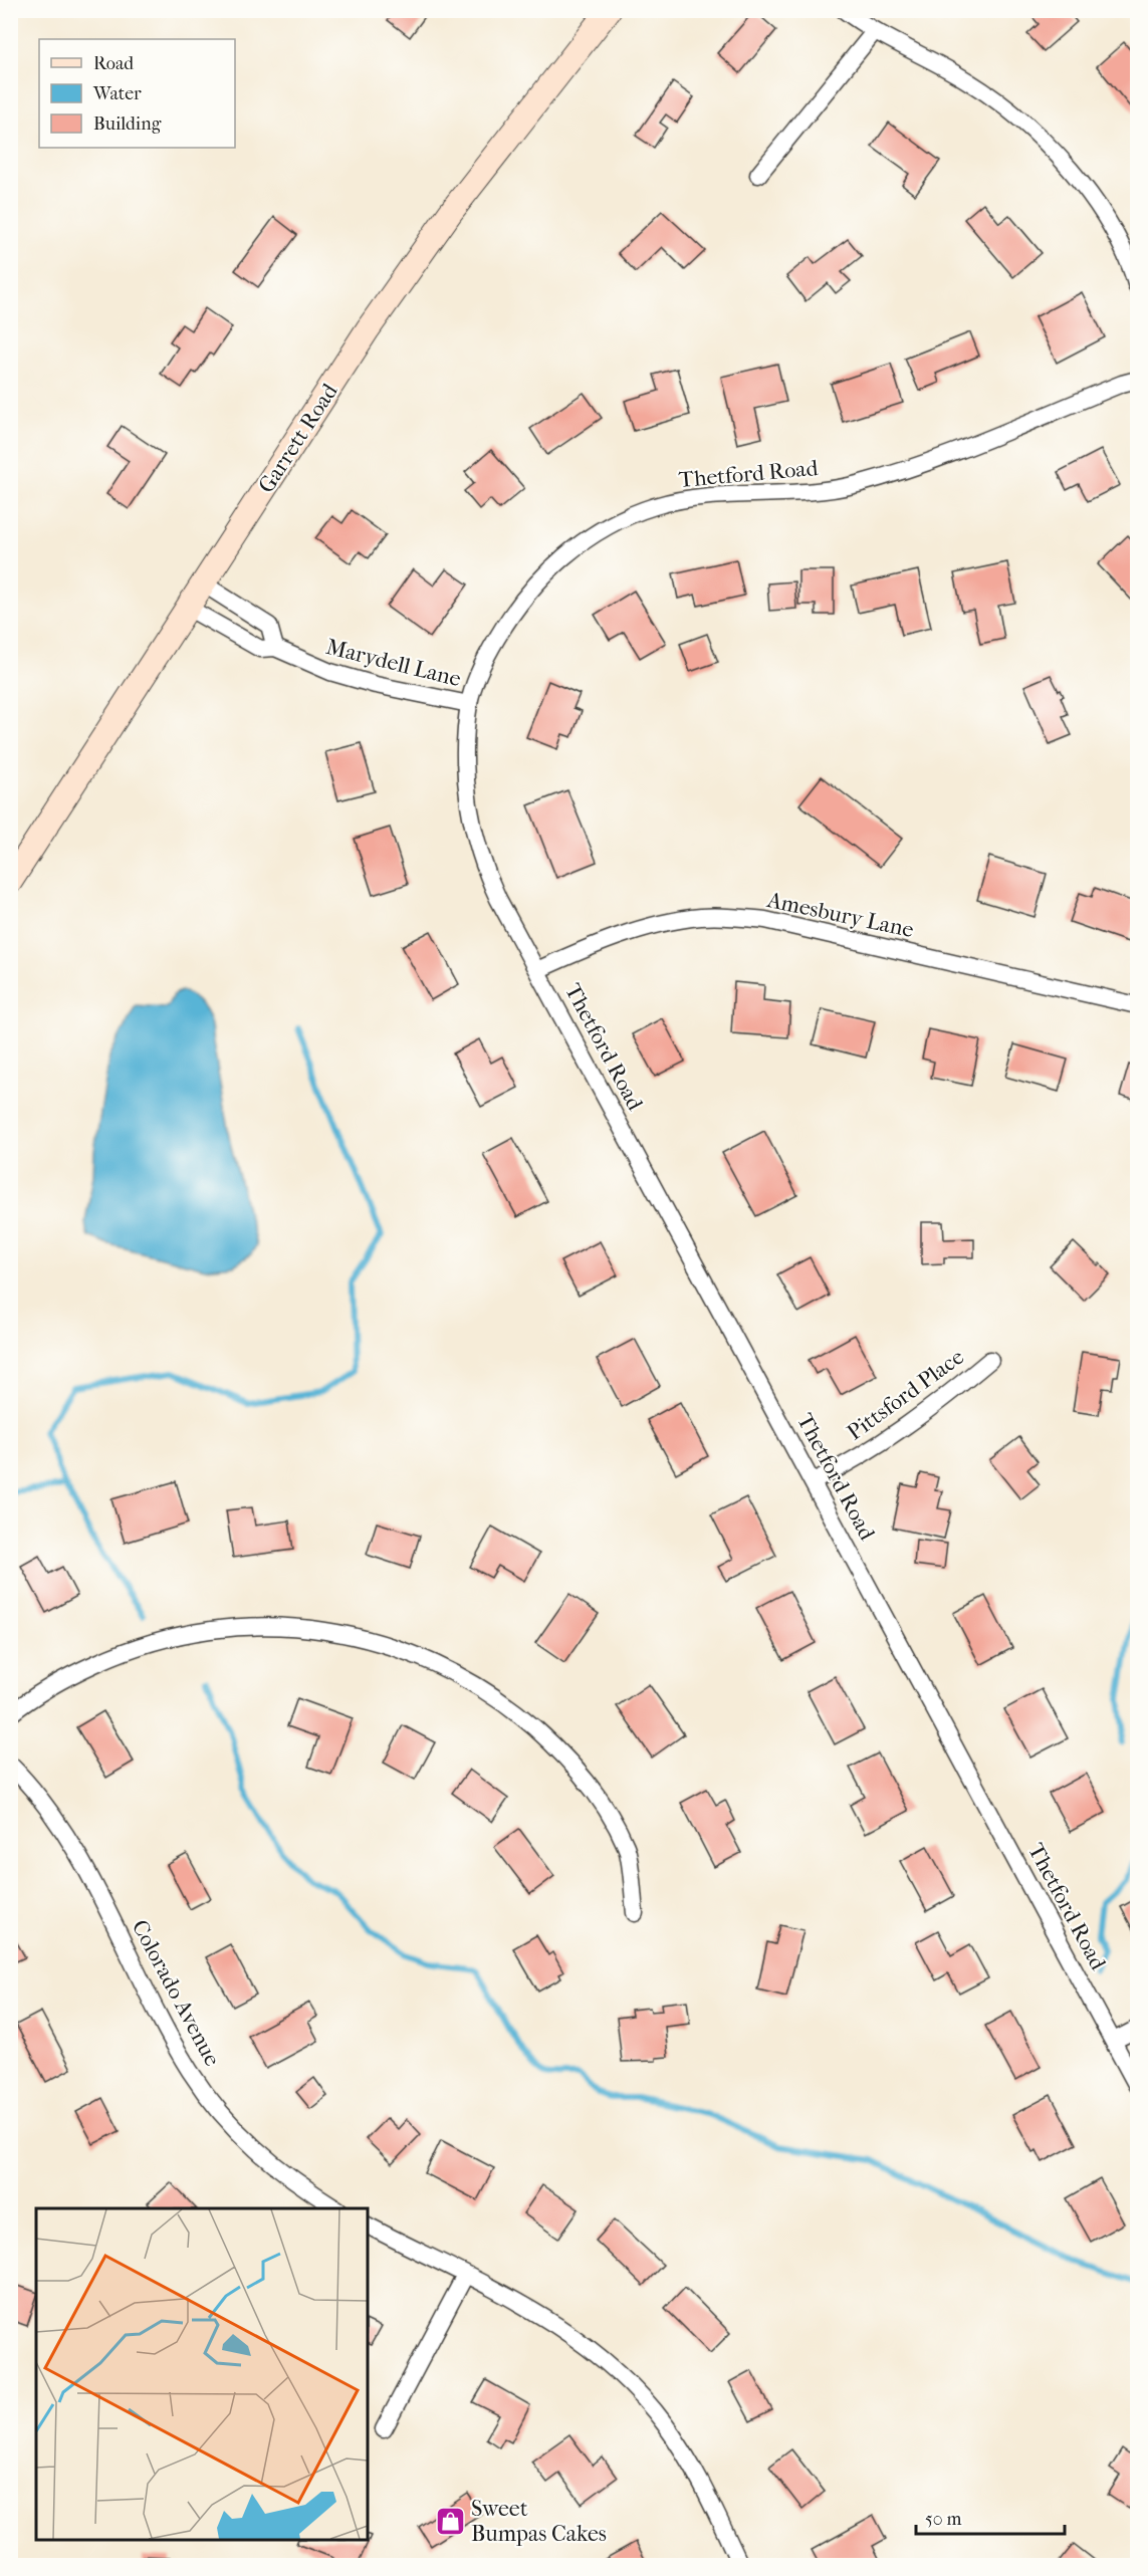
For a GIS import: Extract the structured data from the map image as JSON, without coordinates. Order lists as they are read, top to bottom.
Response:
{
  "streets": {
    "street": [
      "Garrett Road",
      "Thetford Road",
      "Marydell Lane",
      "Amesbury Lane",
      "Pittsford Place",
      "Colorado Avenue"
    ]
  },
  "crossings": [
    ["Garrett Road", "Marydell Lane"],
    ["Thetford Road", "Marydell Lane"],
    ["Thetford Road", "Amesbury Lane"],
    ["Thetford Road", "Pittsford Place"]
  ],
  "places": {
    "shop": ["Sweet Bumpas Cakes"]
  },
  "legend": ["Road", "Water", "Building"],
  "scale_bar": "50 m"
}
